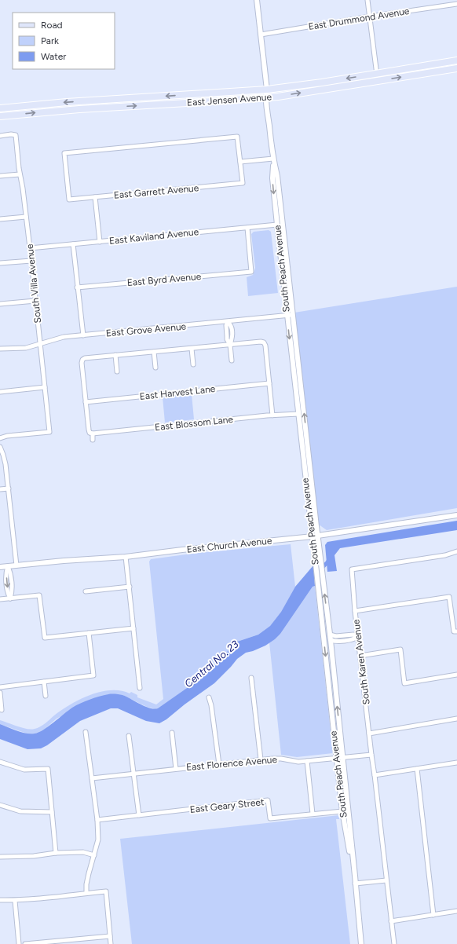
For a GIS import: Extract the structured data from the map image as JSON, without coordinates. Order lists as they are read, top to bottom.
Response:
{
  "streets": {
    "main road": ["East Jensen Avenue"],
    "street": [
      "East Drummond Avenue",
      "East Garrett Avenue",
      "East Kaviland Avenue",
      "South Peach Avenue",
      "East Byrd Avenue",
      "South Villa Avenue",
      "East Grove Avenue",
      "East Harvest Lane",
      "East Blossom Lane",
      "East Church Avenue",
      "South Karen Avenue",
      "East Florence Avenue",
      "East Geary Street"
    ]
  },
  "crossings": [
    ["East Drummond Avenue", "South Peach Avenue"],
    ["East Jensen Avenue", "South Peach Avenue"],
    ["East Kaviland Avenue", "South Peach Avenue"],
    ["East Kaviland Avenue", "East Byrd Avenue"],
    ["East Kaviland Avenue", "South Villa Avenue"],
    ["South Peach Avenue", "East Grove Avenue"],
    ["South Peach Avenue", "East Blossom Lane"],
    ["South Peach Avenue", "East Church Avenue"],
    ["South Peach Avenue", "East Florence Avenue"],
    ["South Peach Avenue", "East Geary Street"],
    ["South Villa Avenue", "East Grove Avenue"],
    ["South Karen Avenue", "East Florence Avenue"]
  ],
  "water": ["Central No. 23"],
  "legend": ["Road", "Park", "Water"]
}
